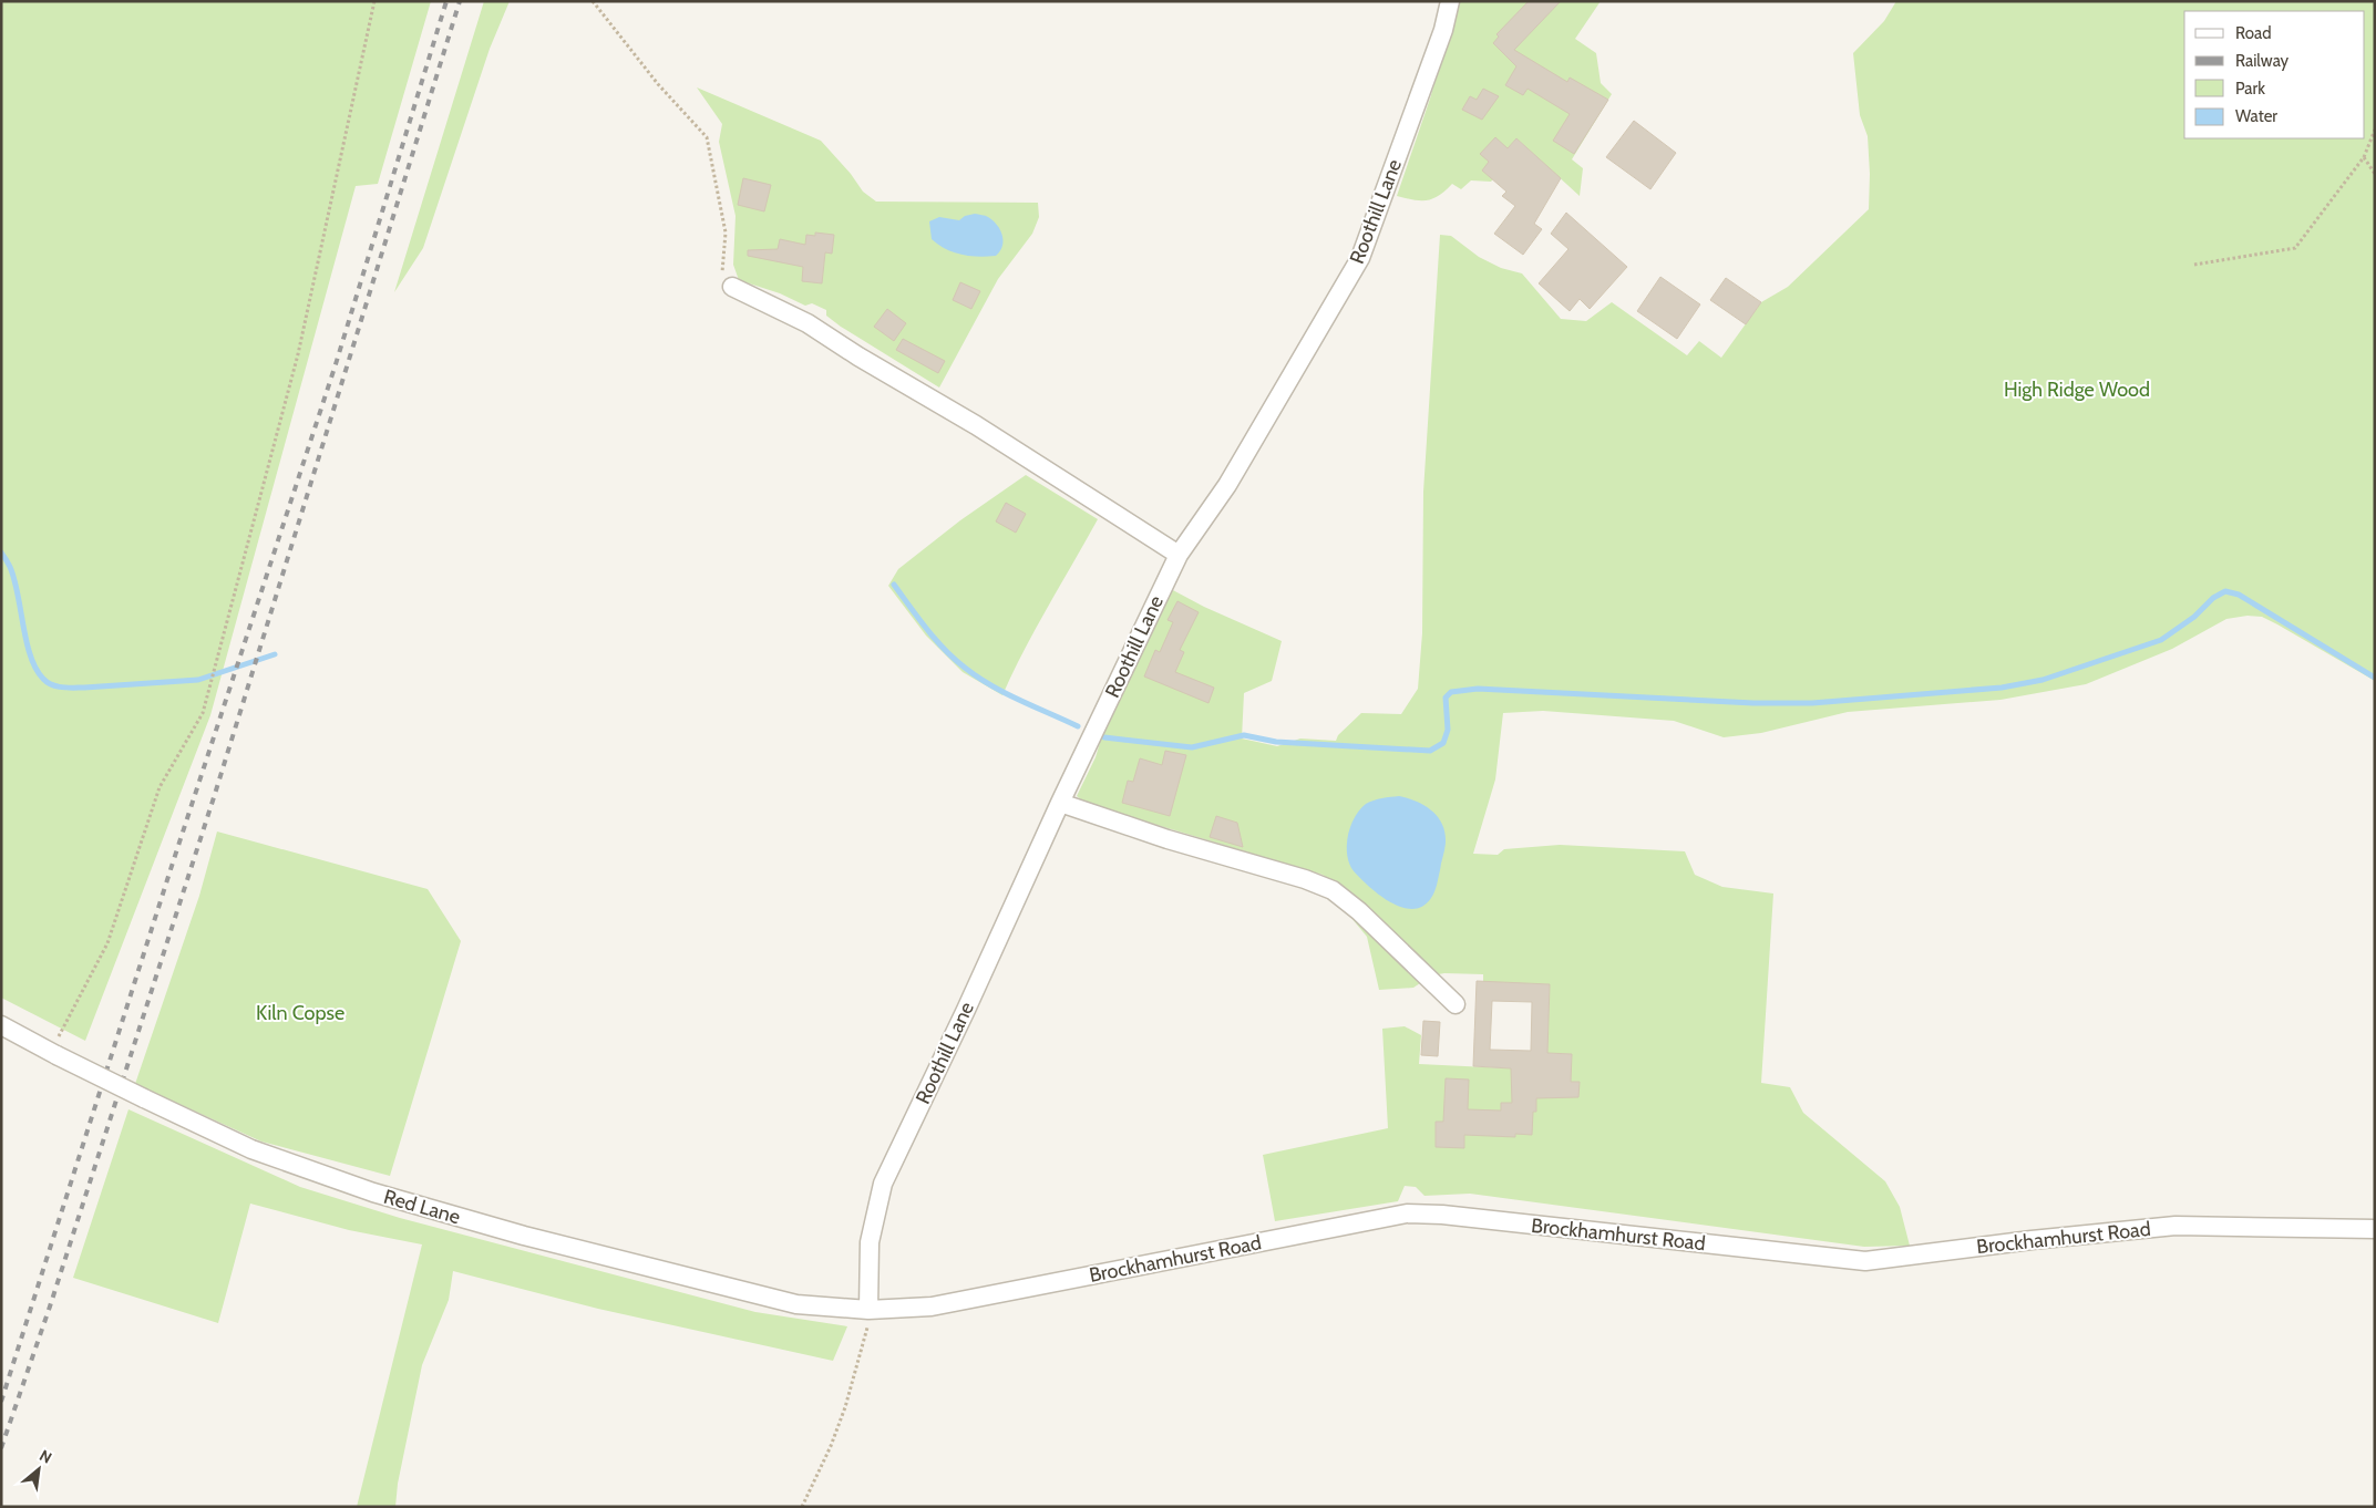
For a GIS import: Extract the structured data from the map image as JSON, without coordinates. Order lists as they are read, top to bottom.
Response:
{
  "streets": {
    "street": ["Roothill Lane", "Red Lane", "Brockhamhurst Road"]
  },
  "crossings": [
    ["Roothill Lane", "Red Lane"],
    ["Roothill Lane", "Brockhamhurst Road"],
    ["Red Lane", "Brockhamhurst Road"]
  ],
  "parks": ["High Ridge Wood", "Kiln Copse"],
  "legend": [
    "Road",
    "Railway",
    "Park",
    "Water"
  ],
  "north": "top right"
}
